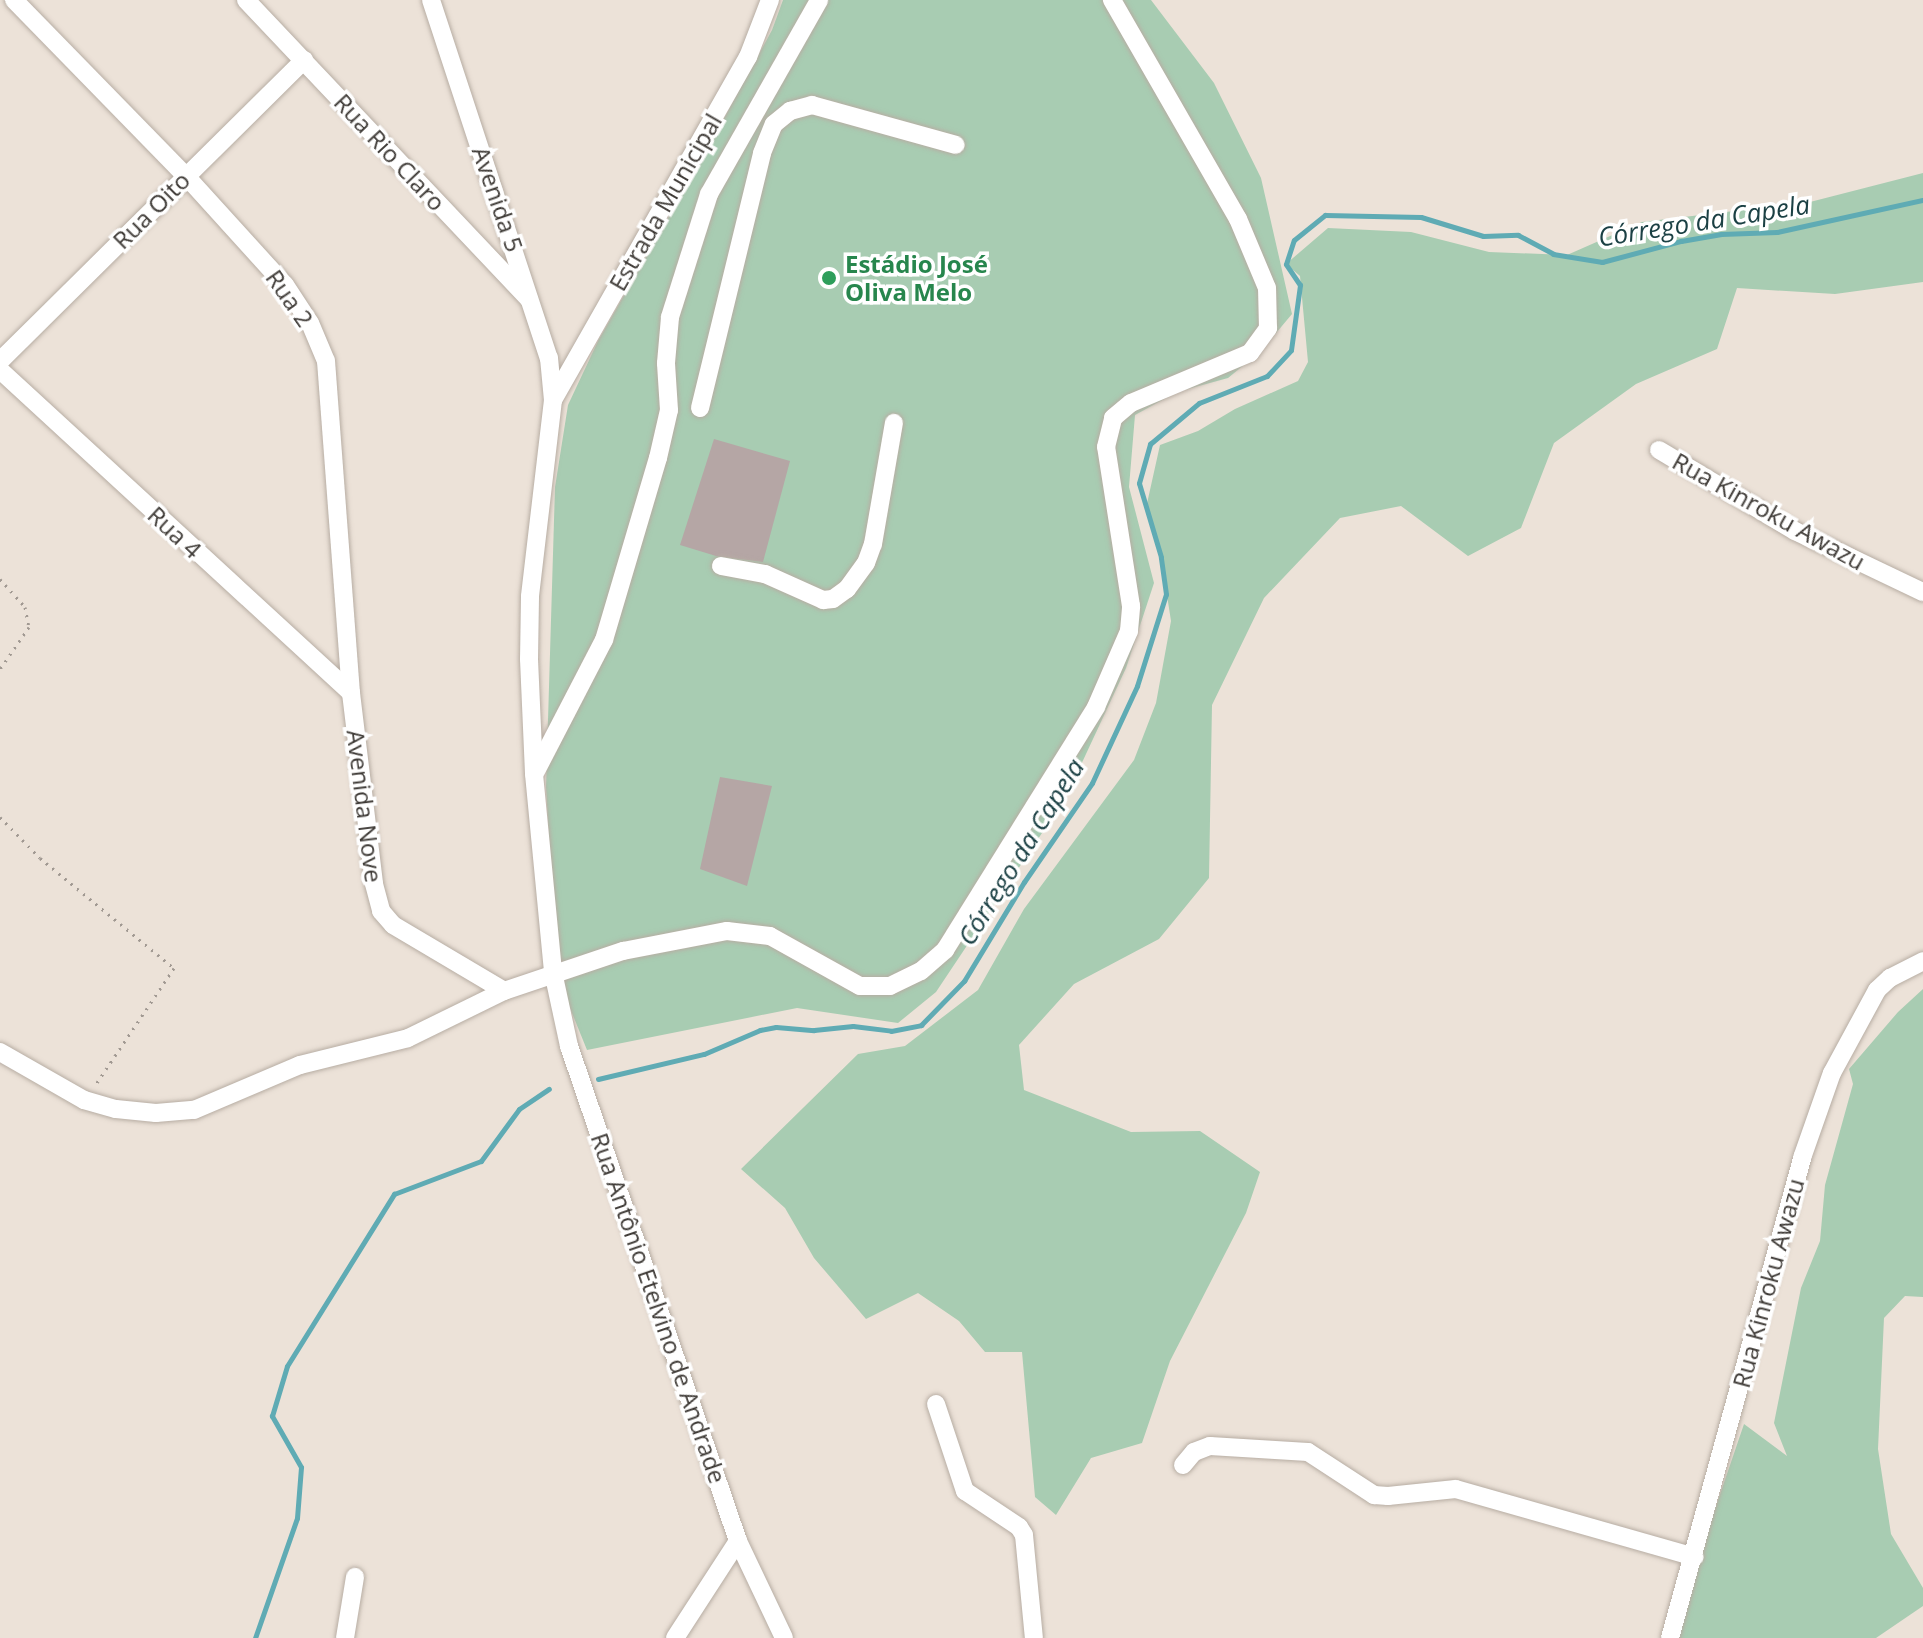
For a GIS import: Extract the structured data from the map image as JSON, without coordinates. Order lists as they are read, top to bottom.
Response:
{
  "streets": {
    "street": [
      "Rua Rio Claro",
      "Avenida 5",
      "Estrada Municipal",
      "Rua Oito",
      "Rua 2",
      "Rua Kinroku Awazu",
      "Rua 4",
      "Avenida Nove",
      "Rua Antônio Etelvino de Andrade"
    ]
  },
  "crossings": [
    ["Rua Rio Claro", "Avenida 5"],
    ["Rua Rio Claro", "Rua Oito"],
    ["Avenida 5", "Estrada Municipal"],
    ["Avenida 5", "Rua Antônio Etelvino de Andrade"],
    ["Estrada Municipal", "Rua Antônio Etelvino de Andrade"],
    ["Rua Oito", "Rua 2"],
    ["Rua 2", "Rua 4"],
    ["Rua 2", "Avenida Nove"],
    ["Rua 4", "Avenida Nove"]
  ],
  "water": ["Córrego da Capela"],
  "places": ["Estádio José Oliva Melo"]
}
